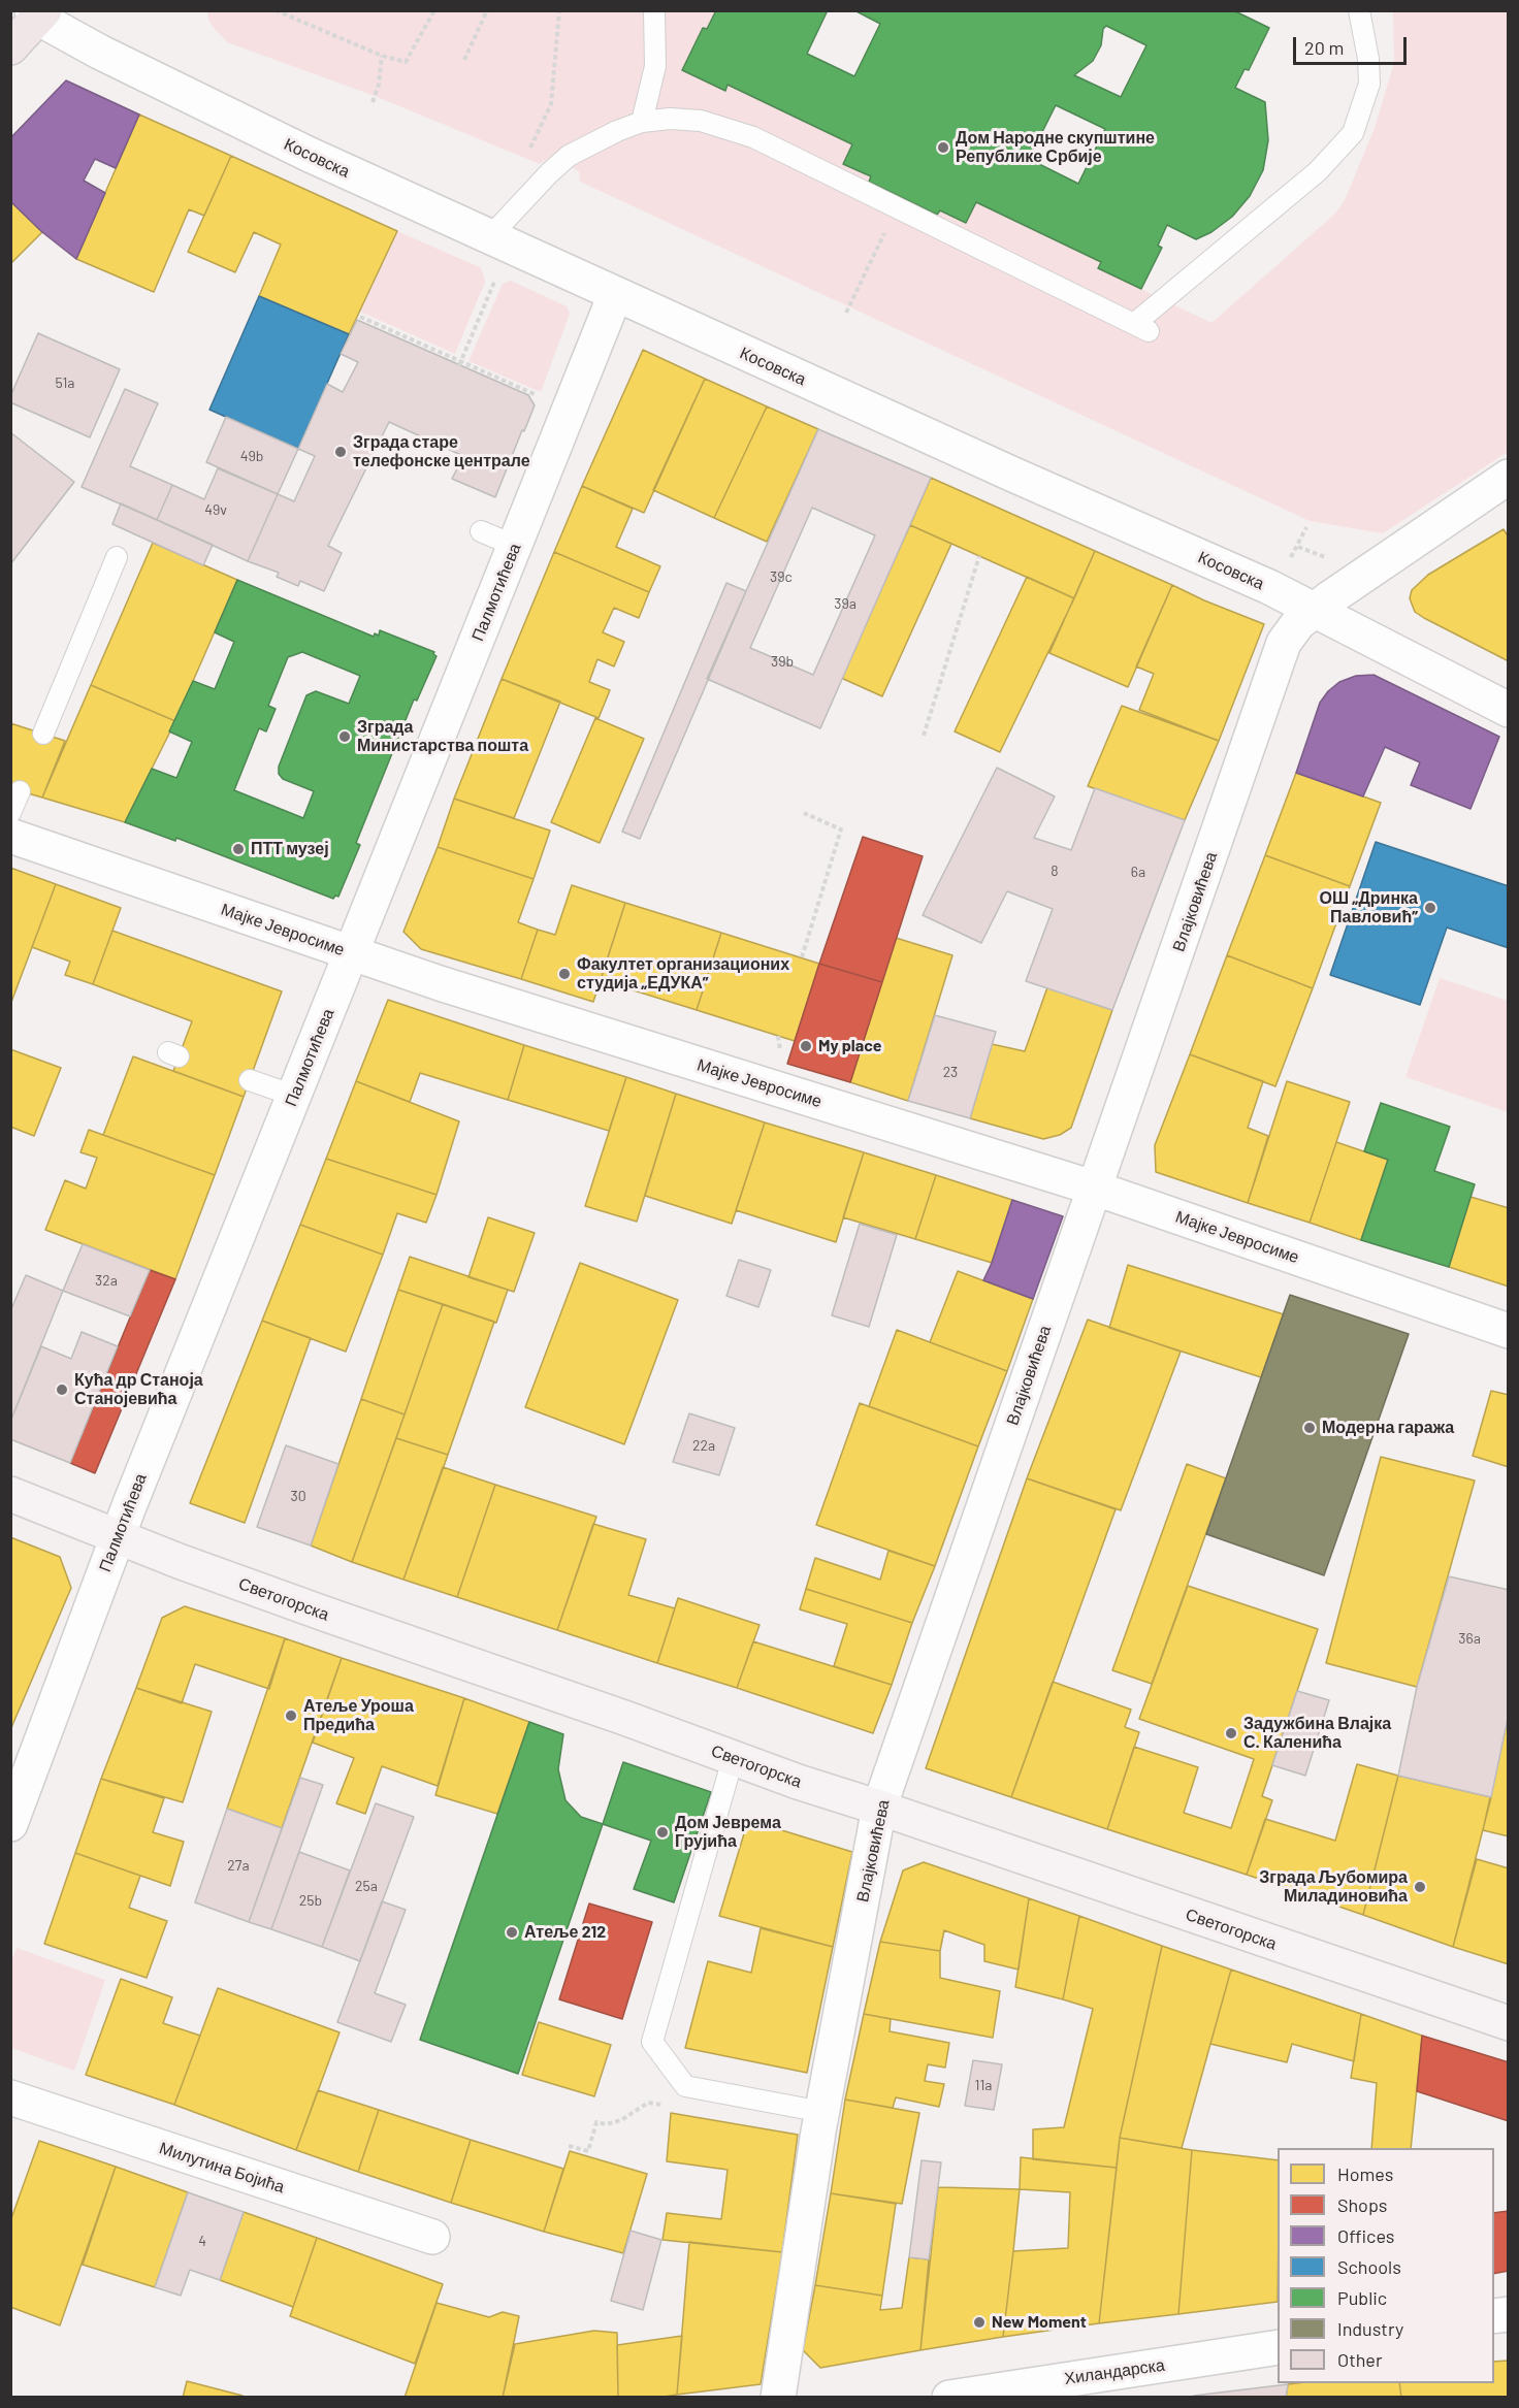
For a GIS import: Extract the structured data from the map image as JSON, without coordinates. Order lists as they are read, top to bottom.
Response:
{
  "streets": {
    "street": [
      "Косовска",
      "Палмотићева",
      "Влајковићева",
      "Мајке Јевросиме",
      "Светогорска",
      "Милутина Бојића",
      "Хиландарска"
    ]
  },
  "crossings": [
    ["Косовска", "Палмотићева"],
    ["Косовска", "Влајковићева"],
    ["Палмотићева", "Мајке Јевросиме"],
    ["Палмотићева", "Светогорска"],
    ["Влајковићева", "Мајке Јевросиме"],
    ["Влајковићева", "Светогорска"]
  ],
  "places": [
    "Дом Народне скупштине Републике Србије",
    "Зграда старе телефонске централе",
    "Зграда Министарства пошта",
    "ПТТ музеј",
    "ОШ „Дринка Павловић”",
    "Факултет организационих студија „ЕДУКА”",
    "My place",
    "Кућа др Станоја Станојевића",
    "Модерна гаража",
    "Атеље Уроша Предића",
    "Задужбина Влајка С. Каленића",
    "Дом Јеврема Грујића",
    "Зграда Љубомира Миладиновића",
    "Атеље 212",
    "New Moment"
  ],
  "house_numbers": [
    "51a",
    "49b",
    "49v",
    "39c",
    "39a",
    "39b",
    "8",
    "6a",
    "23",
    "32a",
    "22a",
    "30",
    "36a",
    "27a",
    "25a",
    "25b",
    "11a",
    "4"
  ],
  "legend": [
    "Homes",
    "Shops",
    "Offices",
    "Schools",
    "Public",
    "Industry",
    "Other"
  ],
  "scale_bar": "20 m"
}
